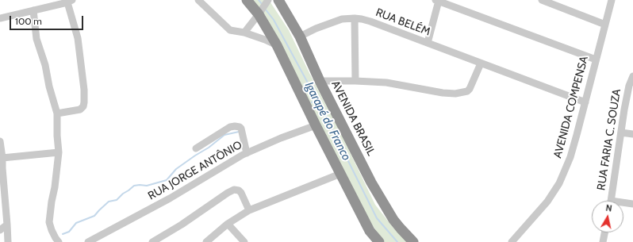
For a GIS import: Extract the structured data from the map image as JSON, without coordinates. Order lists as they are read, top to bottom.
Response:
{
  "streets": {
    "highway": ["AVENIDA BRASIL"],
    "street": [
      "RUA BELÉM",
      "AVENIDA COMPENSA",
      "RUA FARIA C. SOUZA",
      "RUA JORGE ANTÔNIO"
    ]
  },
  "crossings": [
    ["RUA BELÉM", "AVENIDA COMPENSA"],
    ["RUA BELÉM", "AVENIDA BRASIL"]
  ],
  "water": ["Igarapé do Franco"],
  "scale_bar": "100 m",
  "north": "top"
}
